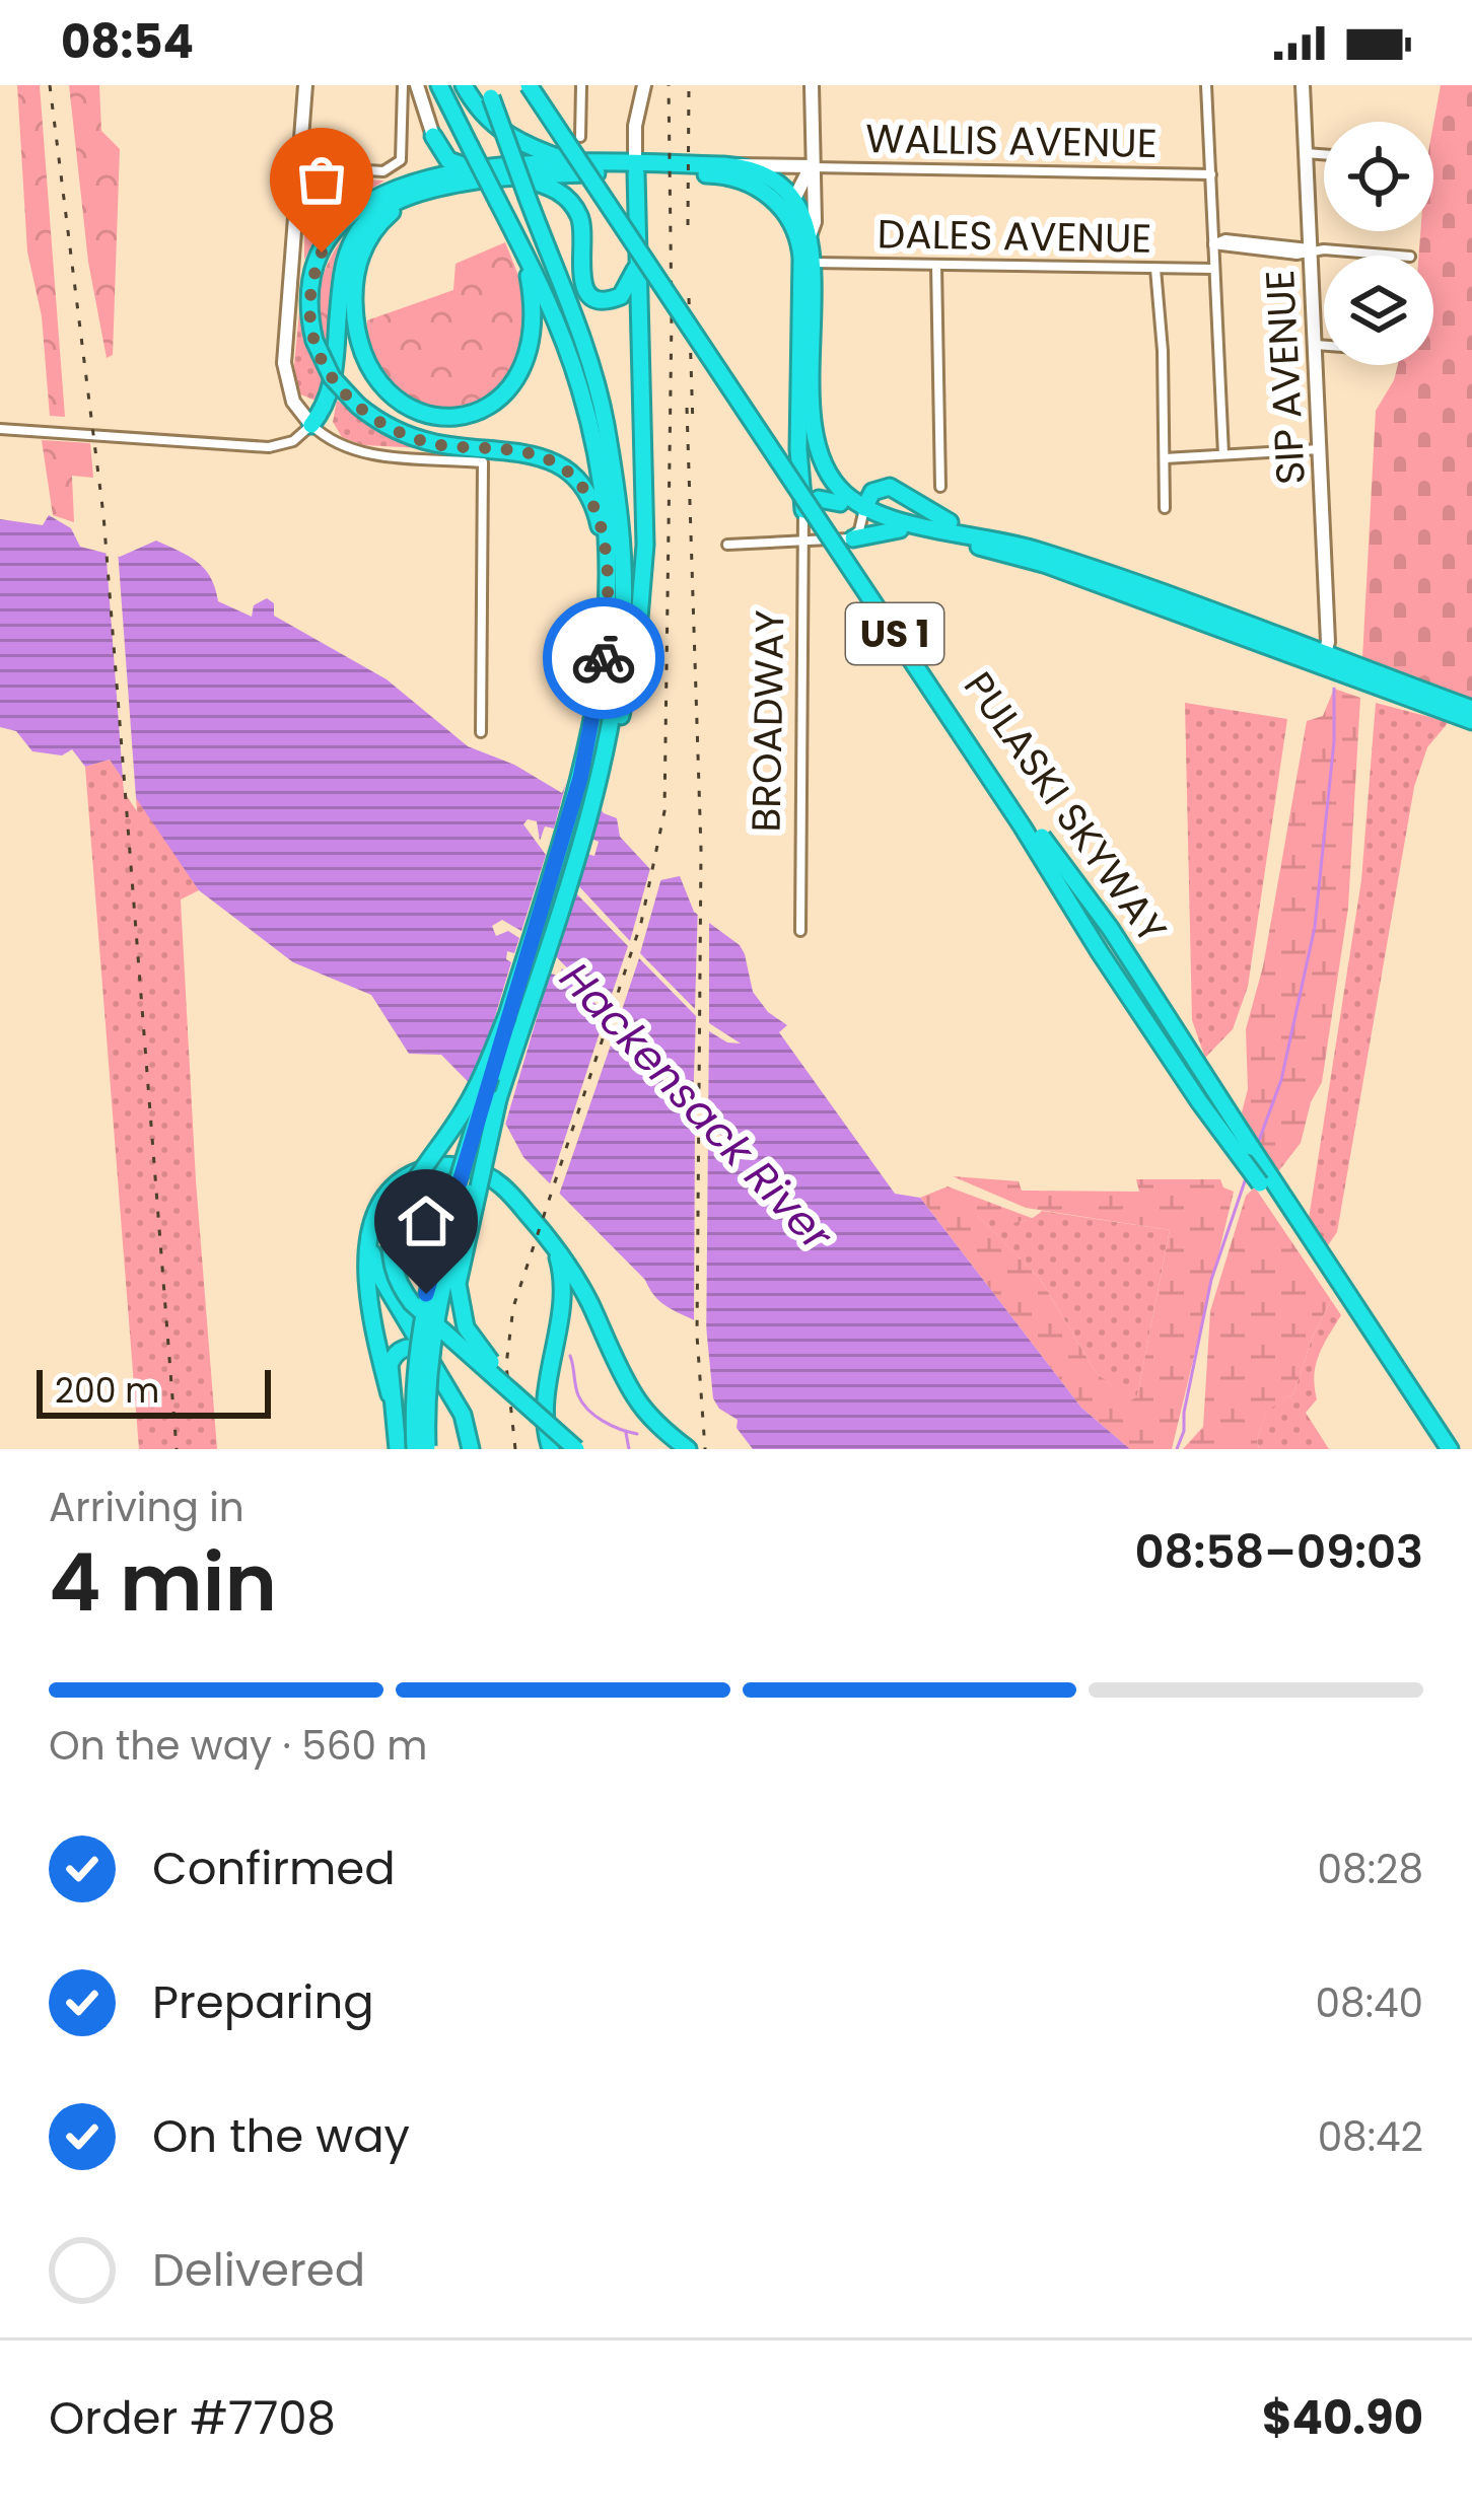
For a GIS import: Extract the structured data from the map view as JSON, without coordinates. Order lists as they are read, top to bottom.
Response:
{
  "streets": {
    "highway": ["US 1", "PULASKI SKYWAY"],
    "street": [
      "WALLIS AVENUE",
      "DALES AVENUE",
      "SIP AVENUE",
      "BROADWAY"
    ]
  },
  "water": ["Hackensack River"],
  "scale_bar": "200 m",
  "page": {
    "status": "08:54",
    "scale": "200 m",
    "heading": ["4 min", "Arriving in", "08:58–09:03"],
    "panel": ["Order #7708", "$40.90"],
    "bar": "On the way · 560 m",
    "list": [
      ["Confirmed", "08:28"],
      ["Preparing", "08:40"],
      ["On the way", "08:42"],
      "Delivered"
    ]
  }
}
